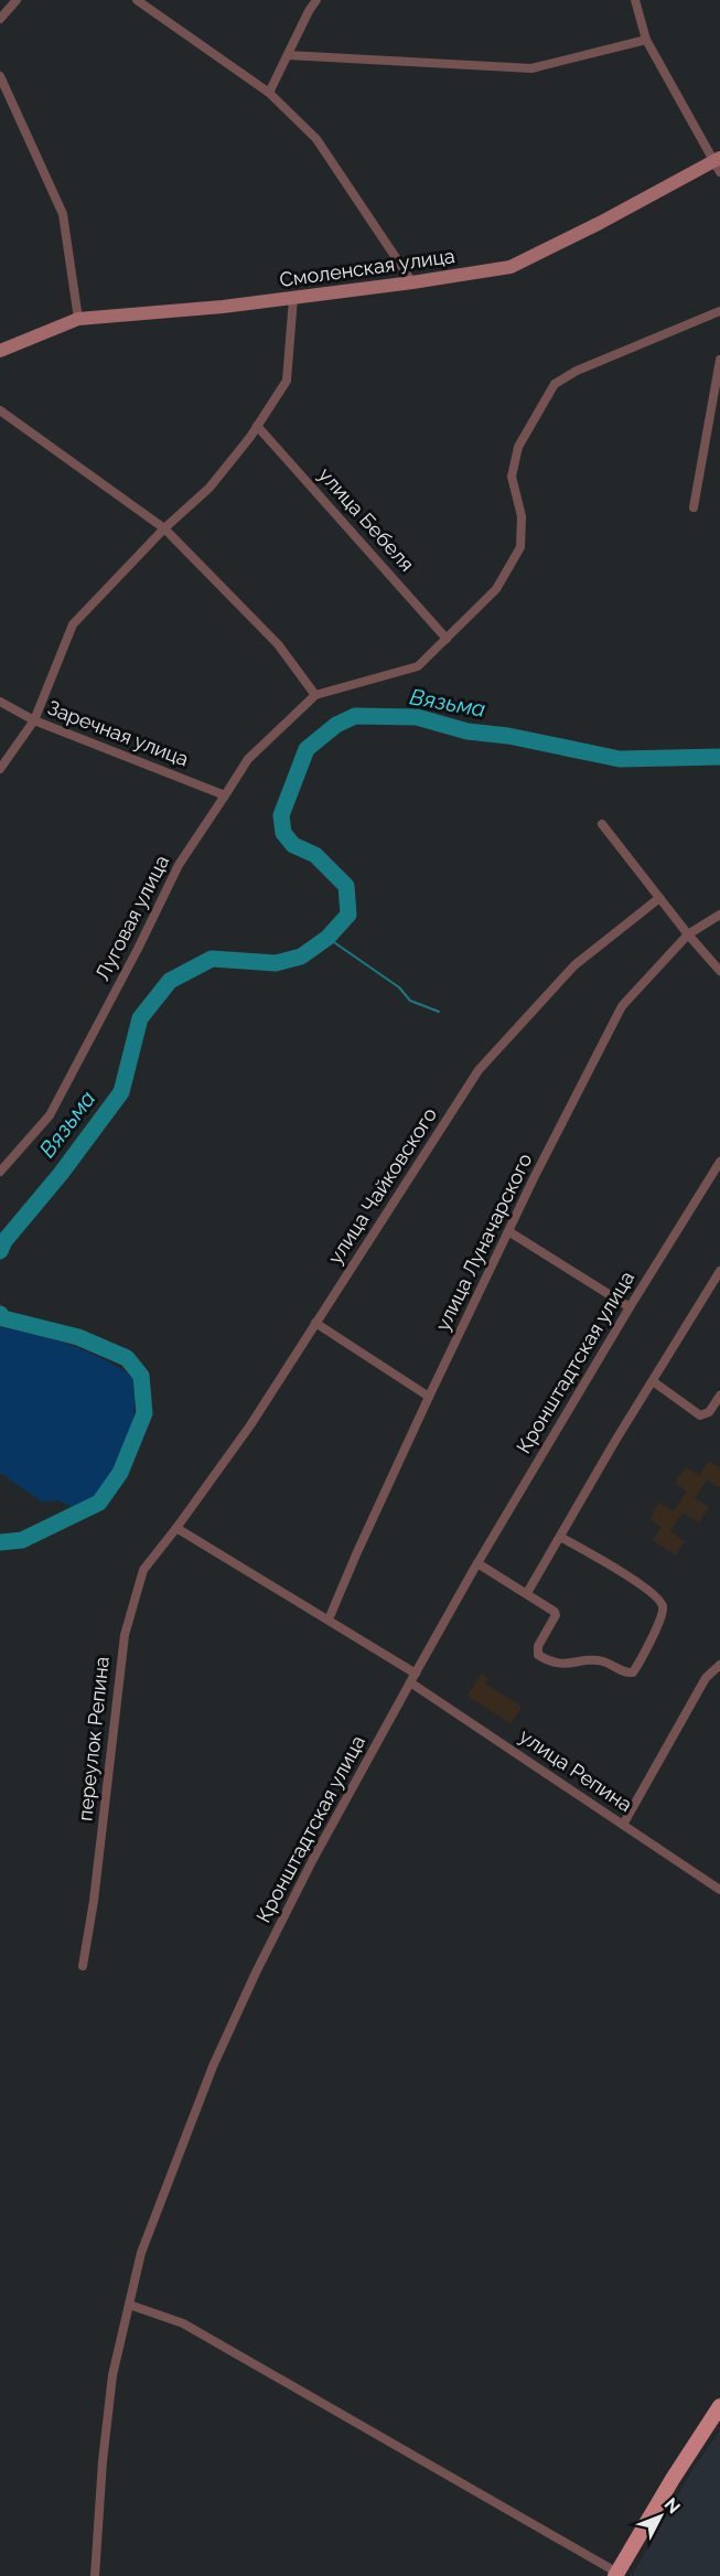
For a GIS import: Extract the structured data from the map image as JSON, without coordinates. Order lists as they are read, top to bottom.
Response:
{
  "streets": {
    "main road": ["Смоленская улица"],
    "street": [
      "улица Бебеля",
      "Заречная улица",
      "Луговая улица",
      "улица Чайковского",
      "улица Луначарского",
      "Кронштадтская улица",
      "переулок Репина",
      "улица Репина"
    ]
  },
  "crossings": [
    ["Заречная улица", "Луговая улица"],
    ["улица Чайковского", "переулок Репина"],
    ["улица Чайковского", "улица Репина"],
    ["улица Луначарского", "улица Репина"],
    ["Кронштадтская улица", "улица Репина"],
    ["переулок Репина", "улица Репина"]
  ],
  "water": ["Вязьма"],
  "north": "top right"
}
